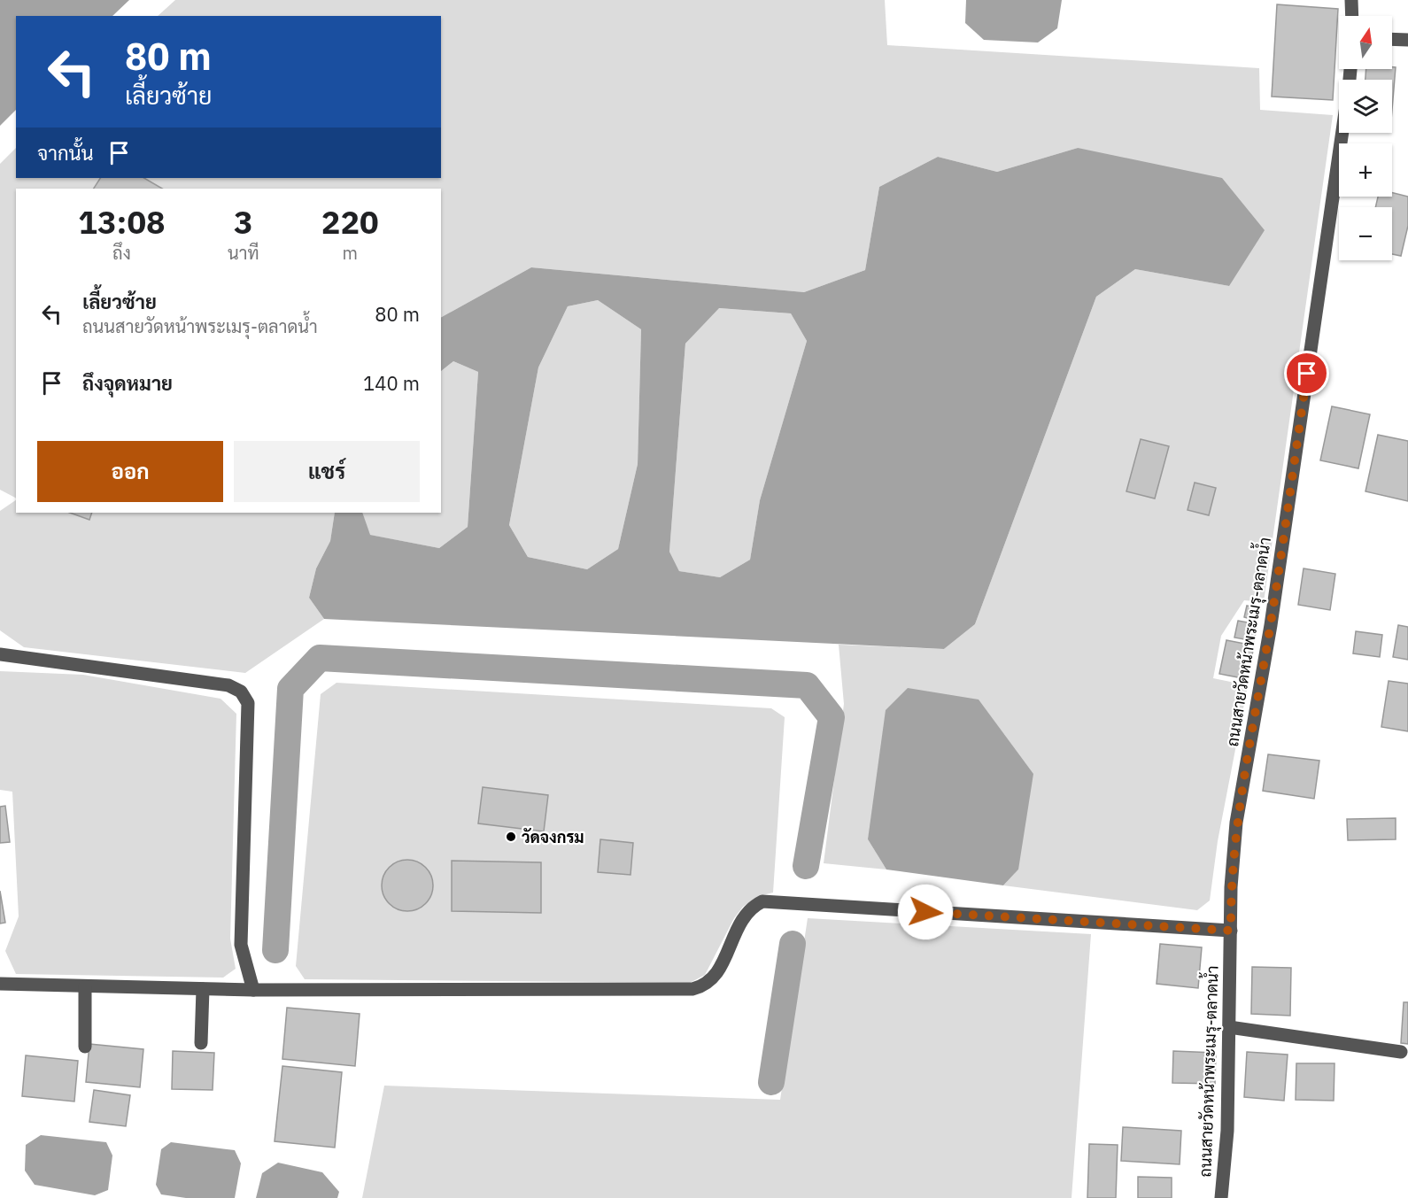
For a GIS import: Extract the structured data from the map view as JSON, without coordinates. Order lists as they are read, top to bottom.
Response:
{
  "streets": {
    "street": ["ถนนสายวัดหน้าพระเมรุ-ตลาดน้ำ"]
  },
  "places": ["วัดจงกรม"],
  "north": "top",
  "page": {
    "map_buttons": ["+", "−"],
    "turn": ["80 m", "เลี้ยวซ้าย"],
    "then": "จากนั้น",
    "eta": [
      "13:08",
      "ถึง",
      "3",
      "นาที",
      "220",
      "m"
    ],
    "list": [
      {
        "name": "เลี้ยวซ้าย",
        "note": "ถนนสายวัดหน้าพระเมรุ-ตลาดน้ำ",
        "value": "80 m"
      },
      {
        "name": "ถึงจุดหมาย",
        "value": "140 m"
      }
    ],
    "buttons": ["ออก", "แชร์"]
  }
}
